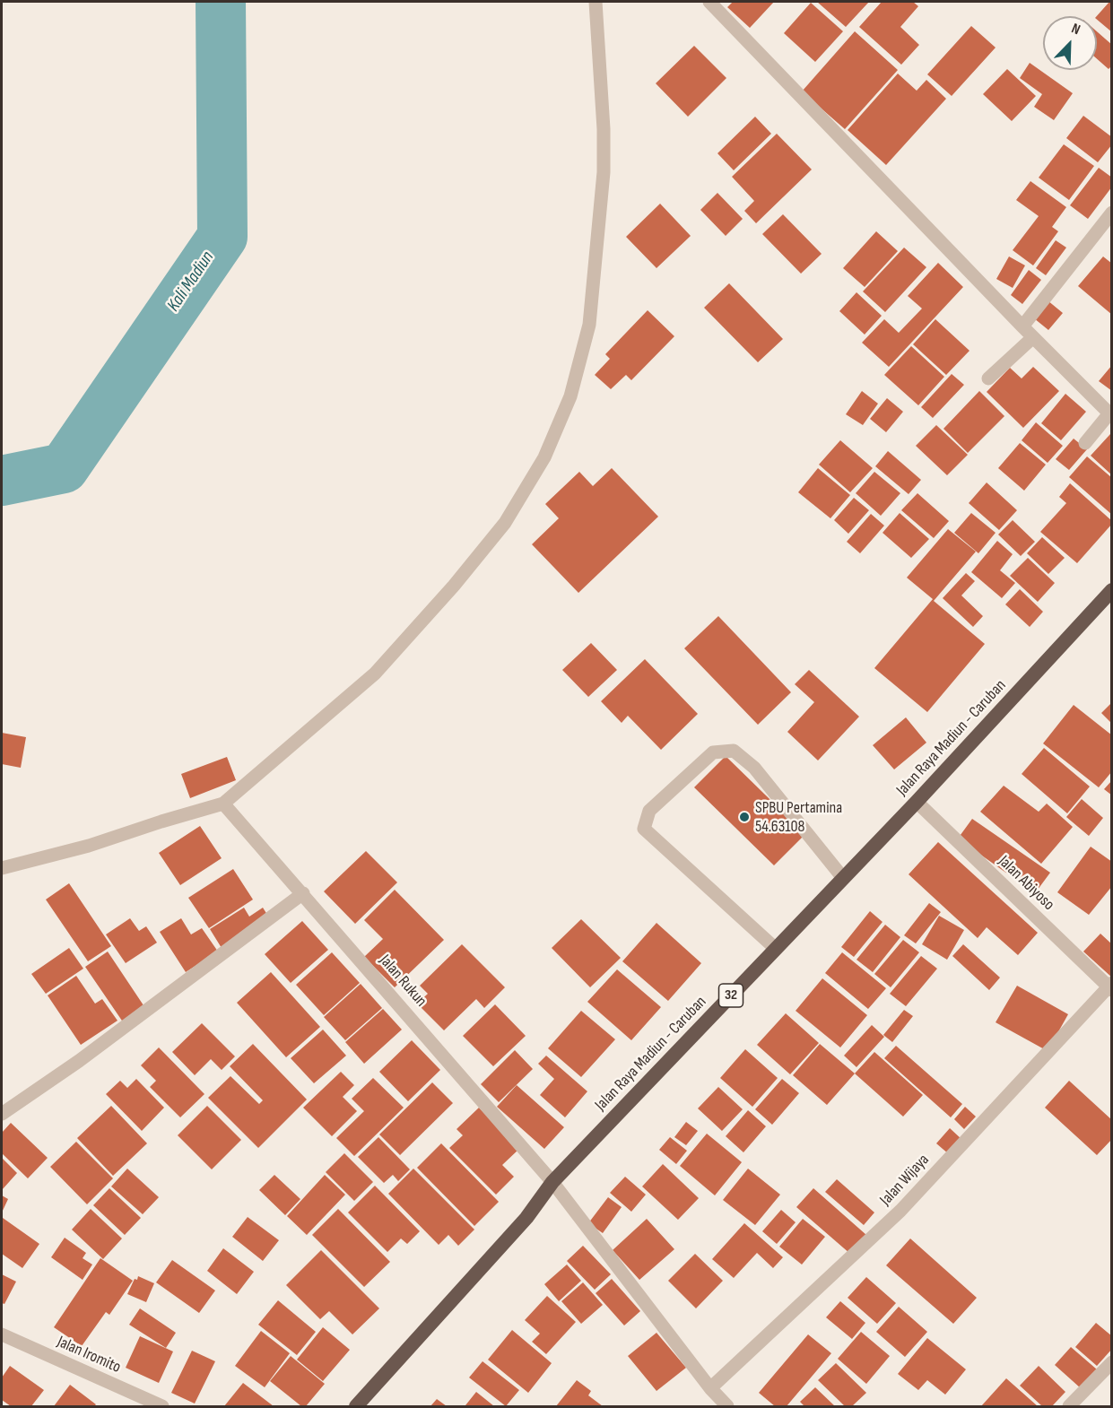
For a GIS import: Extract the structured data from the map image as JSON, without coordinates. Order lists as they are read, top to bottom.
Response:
{
  "streets": {
    "highway": ["Jalan Raya Madiun - Caruban", "32"],
    "street": [
      "Jalan Abiyoso",
      "Jalan Rukun",
      "Jalan Wijaya",
      "Jalan Iromito"
    ]
  },
  "crossings": [
    ["Jalan Raya Madiun - Caruban", "Jalan Abiyoso"],
    ["Jalan Raya Madiun - Caruban", "Jalan Rukun"],
    ["Jalan Abiyoso", "Jalan Wijaya"],
    ["Jalan Rukun", "Jalan Wijaya"]
  ],
  "water": ["Kali Madiun"],
  "places": ["SPBU Pertamina 54.63108"],
  "north": "top right"
}
